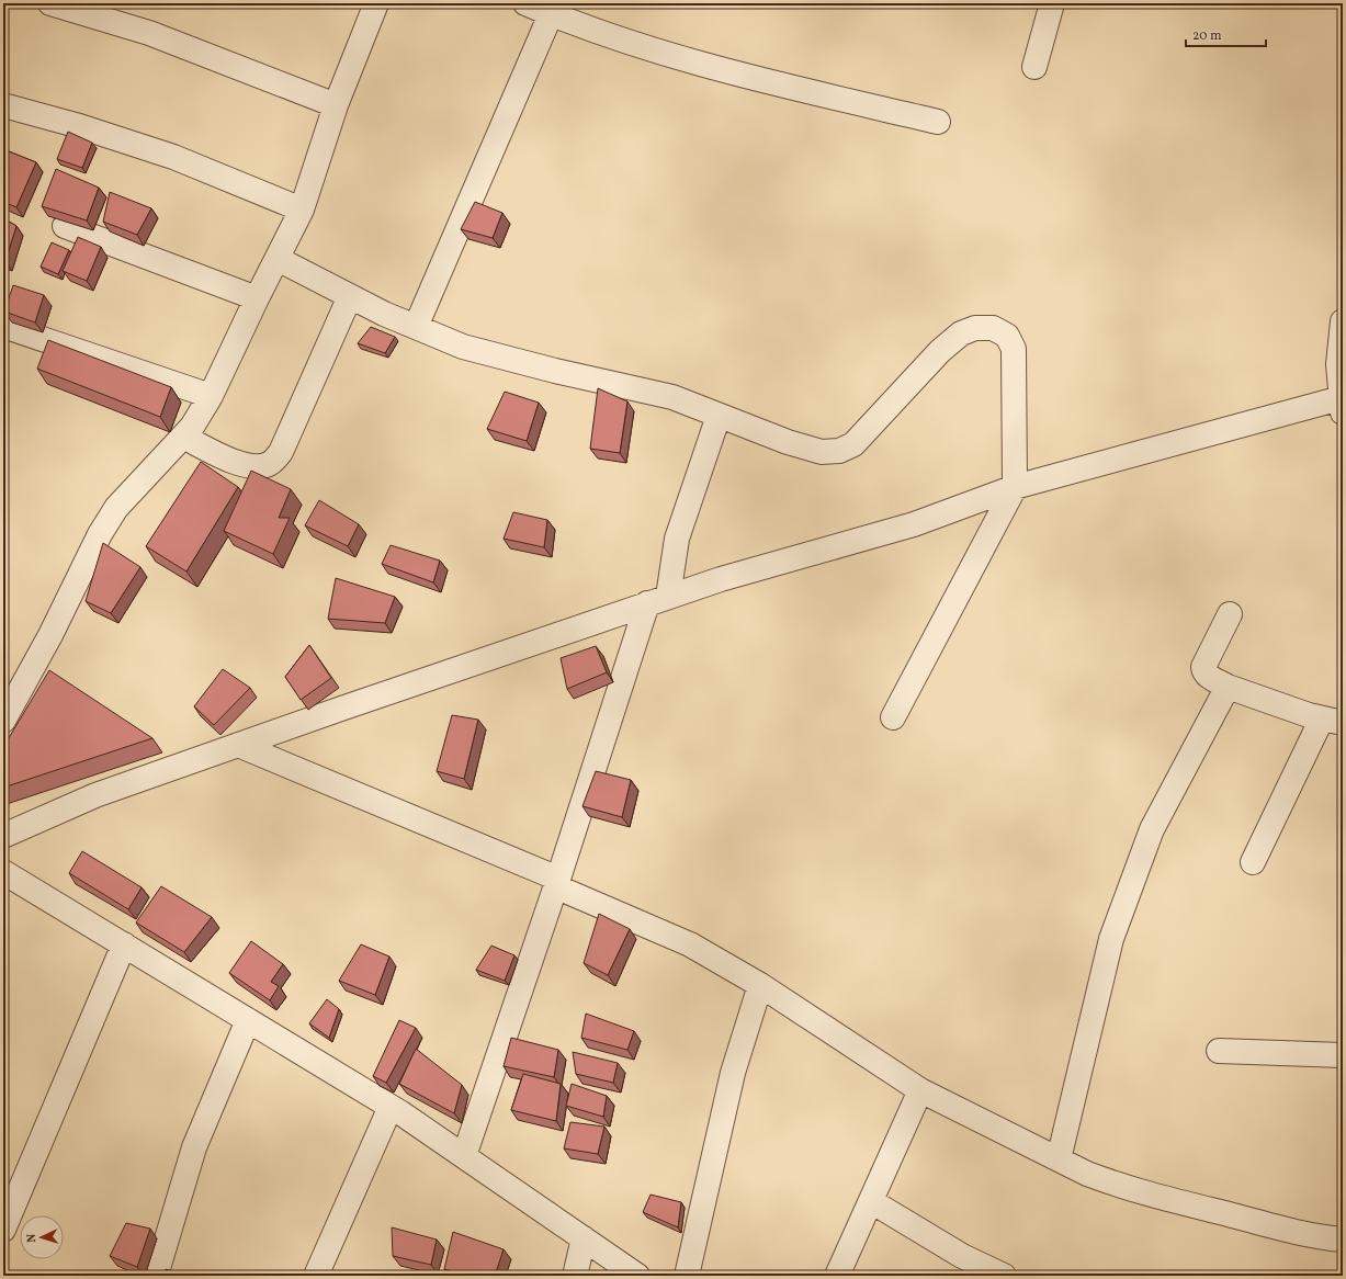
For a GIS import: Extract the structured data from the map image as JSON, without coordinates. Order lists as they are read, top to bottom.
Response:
{
  "scale_bar": "20 m",
  "north": "left"
}
